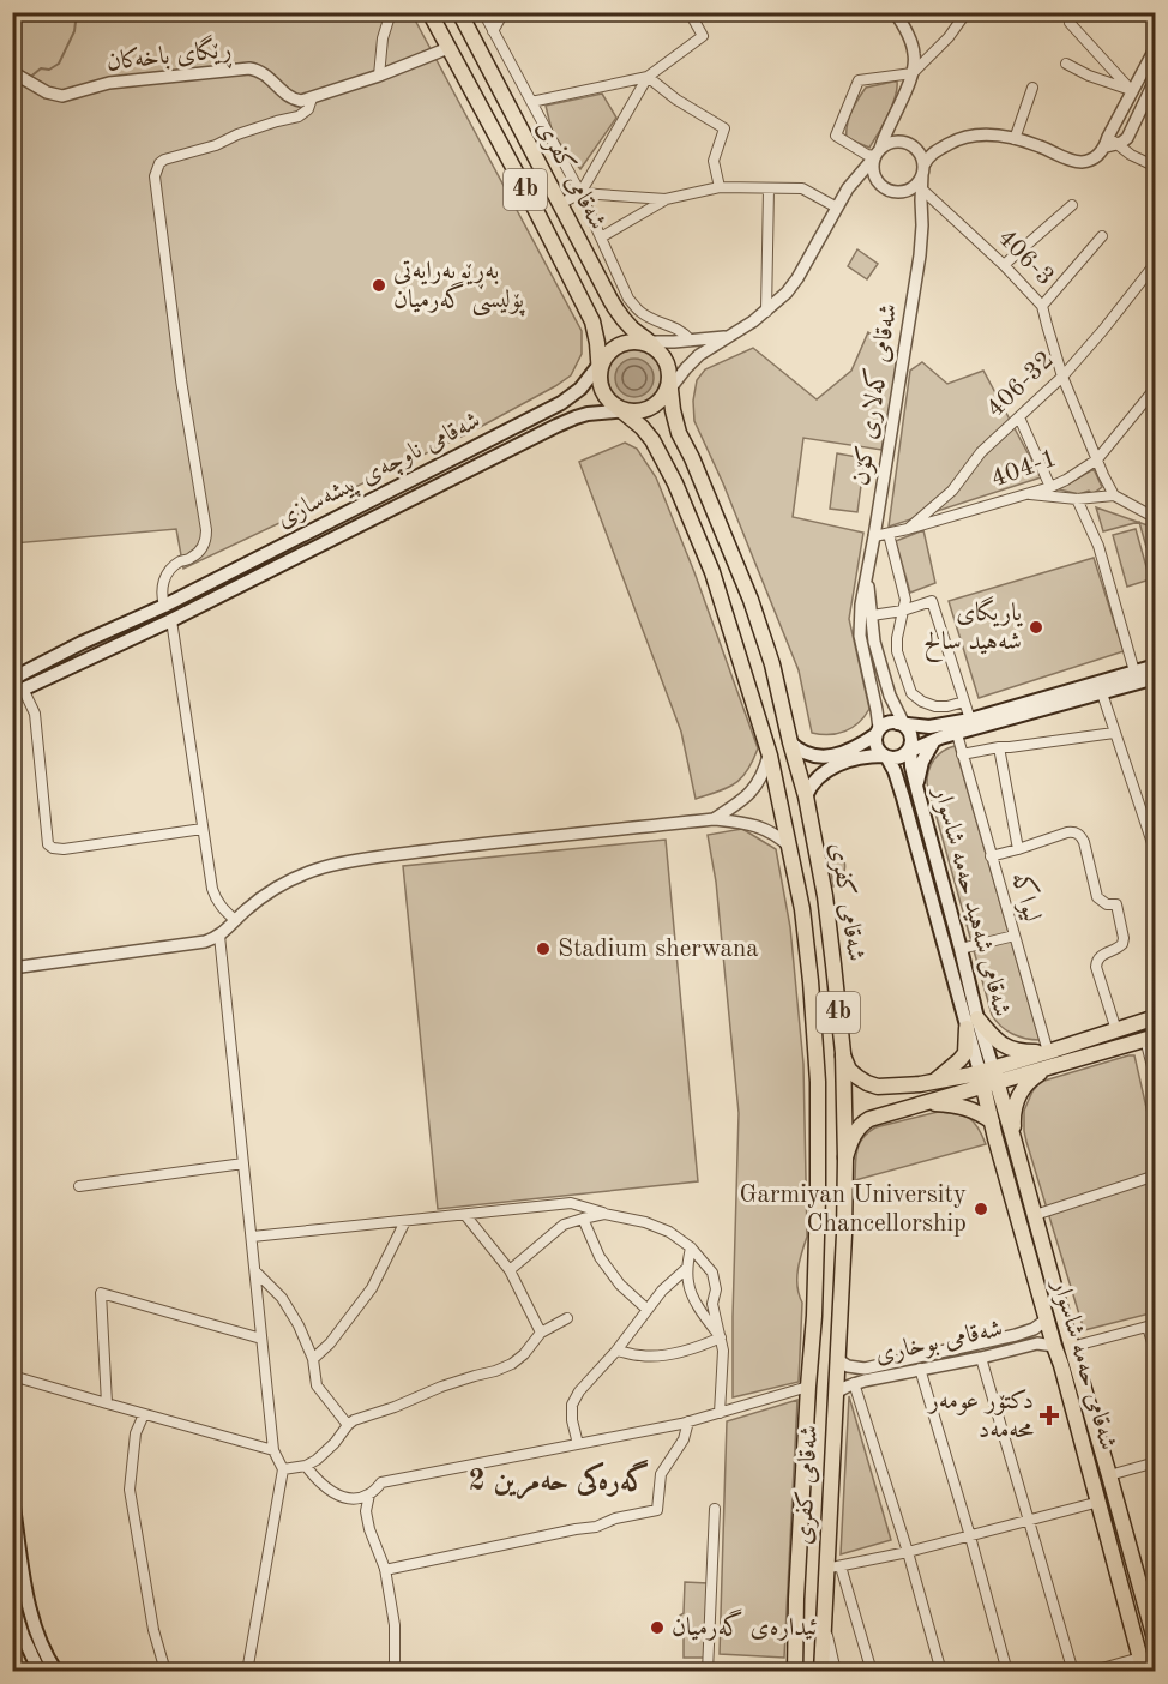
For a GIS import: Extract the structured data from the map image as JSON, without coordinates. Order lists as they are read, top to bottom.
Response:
{
  "streets": {
    "main road": [
      "شەقامی کفری",
      "4b",
      "شەقامی ناوچەی پیشەسازی",
      "شەقامی شەهید حەمە شاسوار",
      "شەقامی حەمە شاسوار"
    ],
    "street": [
      "ڕێگای باخەکان",
      "406-3",
      "406-32",
      "شەقامی کەلاری کۆن",
      "404-1",
      "لیواکە",
      "شەقامی بوخاری"
    ]
  },
  "crossings": [
    ["شەقامی کفری", "شەقامی ناوچەی پیشەسازی"],
    ["شەقامی کفری", "شەقامی بوخاری"],
    ["406-3", "406-32"],
    ["406-3", "شەقامی کەلاری کۆن"],
    ["406-3", "404-1"],
    ["406-32", "404-1"],
    ["شەقامی کەلاری کۆن", "404-1"],
    ["شەقامی شەهید حەمە شاسوار", "شەقامی حەمە شاسوار"],
    ["شەقامی بوخاری", "شەقامی حەمە شاسوار"]
  ],
  "districts": ["گەرەکی حەمرین 2"],
  "places": {
    "other": [
      "بەڕێوبەرایەتی پۆلیسی گەرمیان",
      "یاریگای شەهید سالح",
      "Stadium sherwana",
      "Garmiyan University Chancellorship",
      "ئیدارەی گەرمیان"
    ],
    "health": ["دکتۆر عومەر محەمەد"]
  }
}
